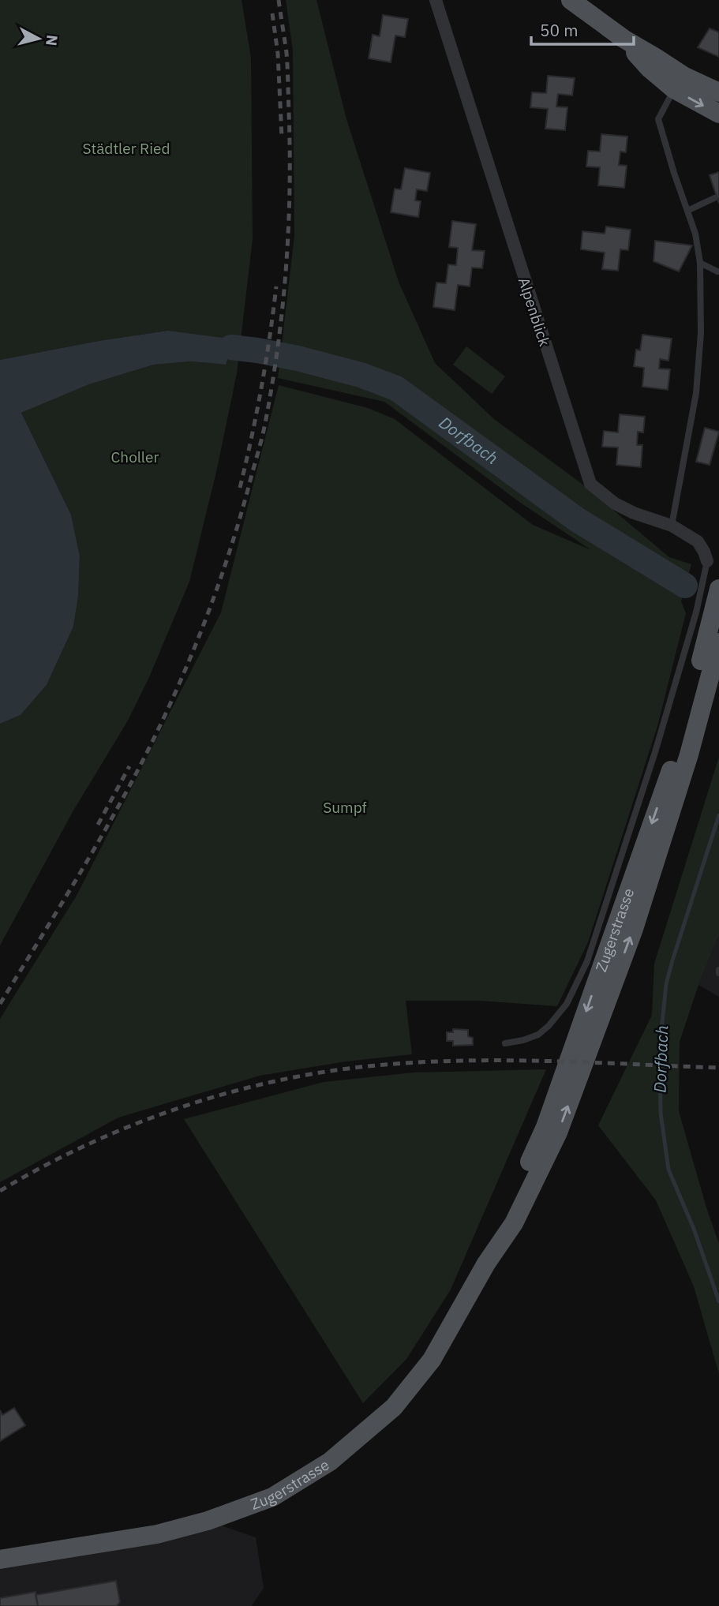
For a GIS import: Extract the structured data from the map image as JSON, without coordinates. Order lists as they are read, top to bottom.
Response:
{
  "streets": {
    "main road": ["Zugerstrasse"],
    "street": ["Alpenblick"]
  },
  "crossings": [
    ["Alpenblick", "Zugerstrasse"]
  ],
  "water": ["Dorfbach"],
  "parks": ["Städtler Ried", "Choller", "Sumpf"],
  "scale_bar": "50 m",
  "north": "right"
}
